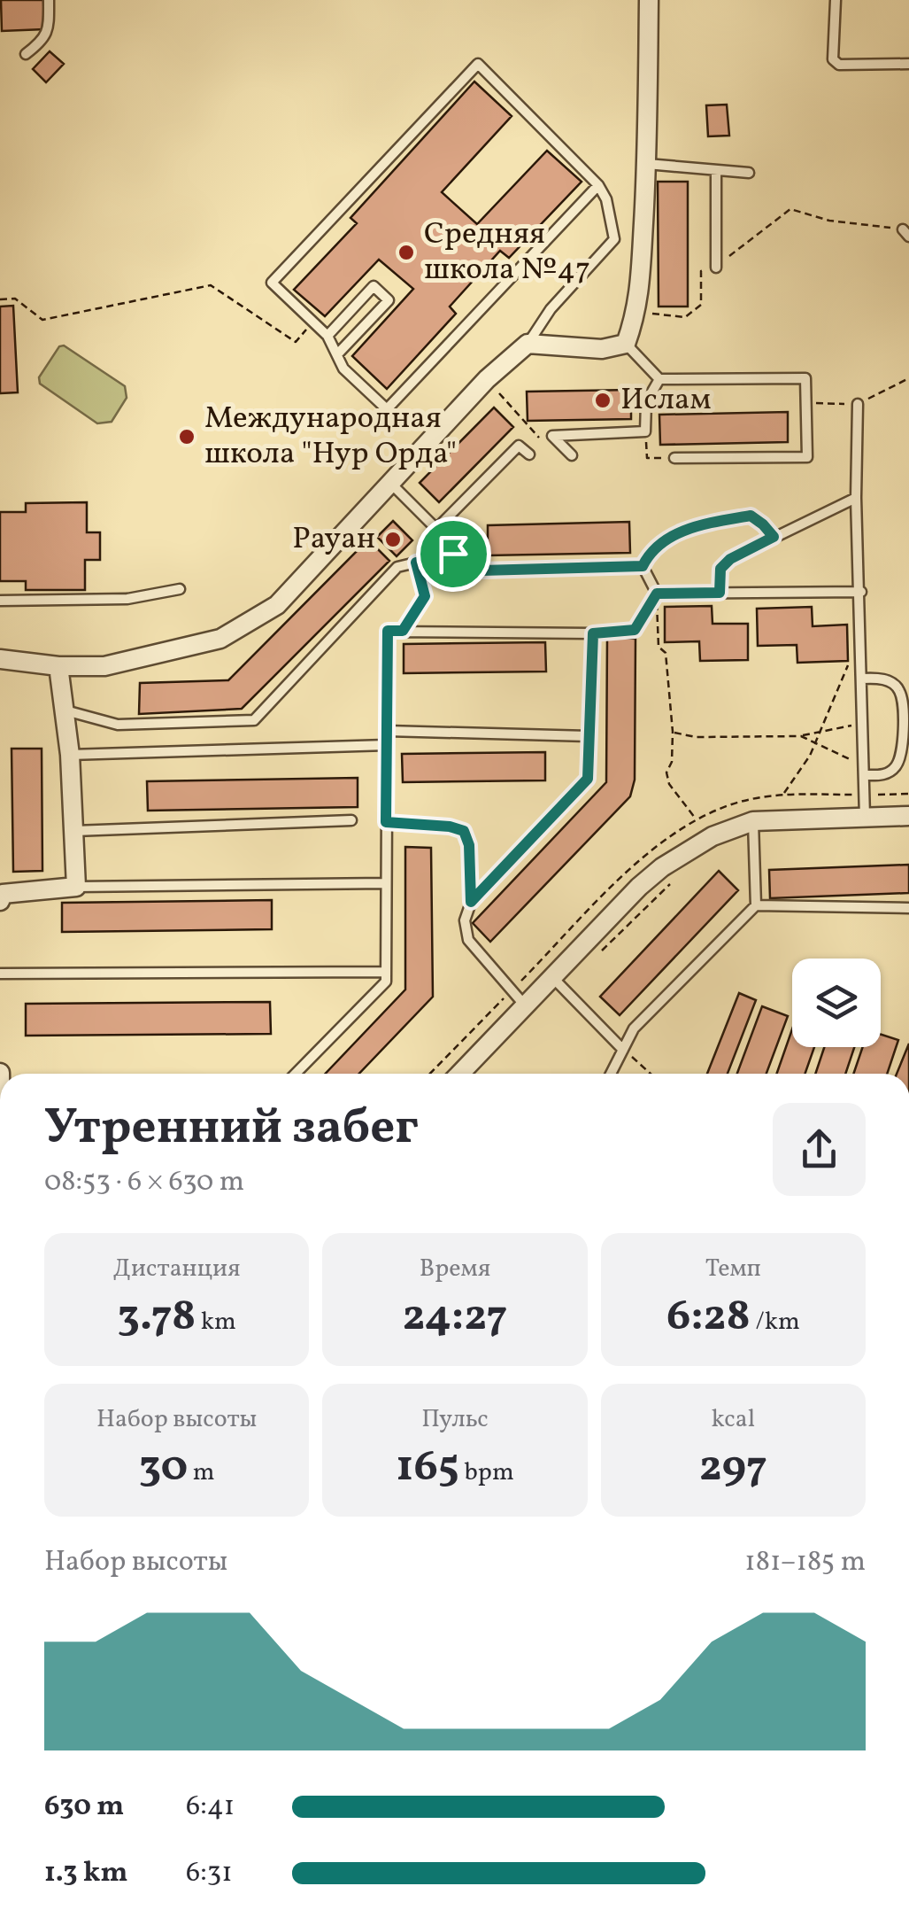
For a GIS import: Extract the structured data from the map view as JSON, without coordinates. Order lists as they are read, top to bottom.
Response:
{
  "places": [
    "Средняя школа №47",
    "Ислам",
    "Международная школа \"Нур Орда\"",
    "Рауан"
  ],
  "page": {
    "heading": ["Утренний забег", "08:53 · 6 × 630 m"],
    "stats": [
      ["Дистанция", "3.78 km"],
      ["Время", "24:27"],
      ["Темп", "6:28 /km"],
      ["Набор высоты", "30 m"],
      ["Пульс", "165 bpm"],
      ["kcal", "297"]
    ],
    "chart": ["Набор высоты", "181–185 m"],
    "list": [
      {
        "name": "630 m",
        "note": "6:41"
      },
      {
        "name": "1.3 km",
        "note": "6:31"
      }
    ]
  }
}
